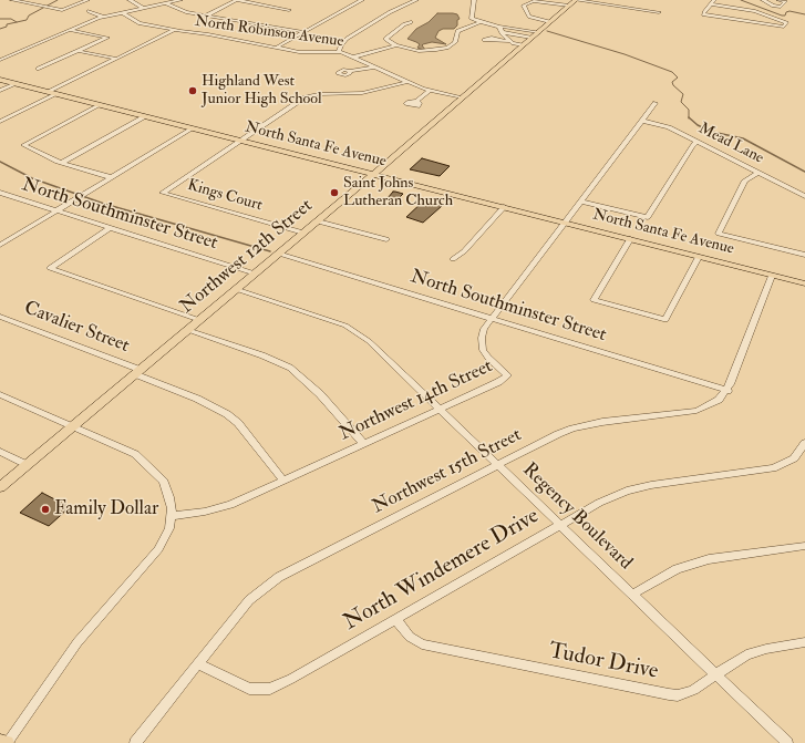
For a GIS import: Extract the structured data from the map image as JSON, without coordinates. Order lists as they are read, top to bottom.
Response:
{
  "streets": {
    "main road": ["North Santa Fe Avenue", "Northwest 12th Street"],
    "street": [
      "North Robinson Avenue",
      "Mead Lane",
      "Kings Court",
      "North Southminster Street",
      "Cavalier Street",
      "Northwest 14th Street",
      "Northwest 15th Street",
      "Regency Boulevard",
      "North Windemere Drive",
      "Tudor Drive"
    ]
  },
  "crossings": [
    ["North Robinson Avenue", "Northwest 12th Street"],
    ["Mead Lane", "Northwest 14th Street"],
    ["North Santa Fe Avenue", "Kings Court"],
    ["North Santa Fe Avenue", "Northwest 12th Street"],
    ["North Santa Fe Avenue", "Northwest 14th Street"],
    ["North Santa Fe Avenue", "Northwest 15th Street"],
    ["Kings Court", "Northwest 12th Street"],
    ["North Southminster Street", "Northwest 12th Street"],
    ["North Southminster Street", "Northwest 14th Street"],
    ["North Southminster Street", "Northwest 15th Street"],
    ["Northwest 12th Street", "Cavalier Street"],
    ["Northwest 12th Street", "Regency Boulevard"],
    ["Cavalier Street", "Northwest 14th Street"],
    ["Northwest 14th Street", "Regency Boulevard"],
    ["Northwest 15th Street", "Regency Boulevard"],
    ["Northwest 15th Street", "North Windemere Drive"],
    ["Regency Boulevard", "North Windemere Drive"],
    ["Regency Boulevard", "Tudor Drive"],
    ["North Windemere Drive", "Tudor Drive"]
  ],
  "places": ["Highland West Junior High School", "Saint Johns Lutheran Church", "Family Dollar"]
}
